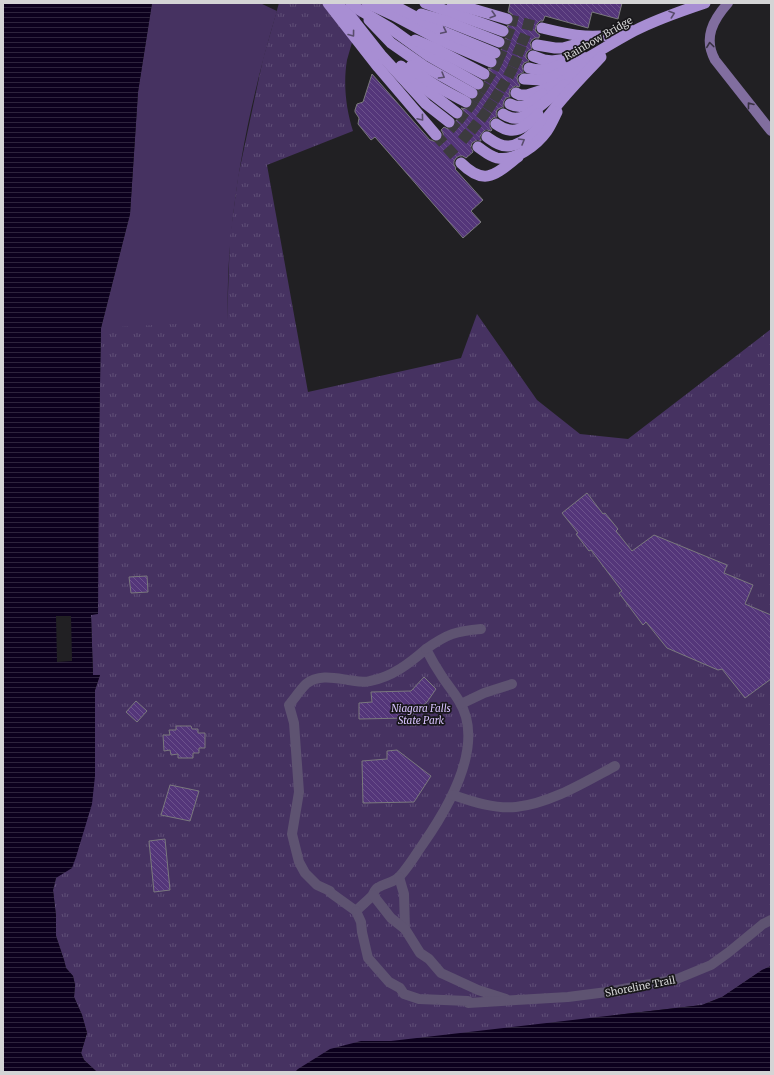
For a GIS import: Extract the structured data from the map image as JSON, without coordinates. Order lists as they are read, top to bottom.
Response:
{
  "streets": {
    "highway": ["Rainbow Bridge"],
    "street": ["Shoreline Trail"]
  },
  "parks": ["Niagara Falls State Park"]
}
